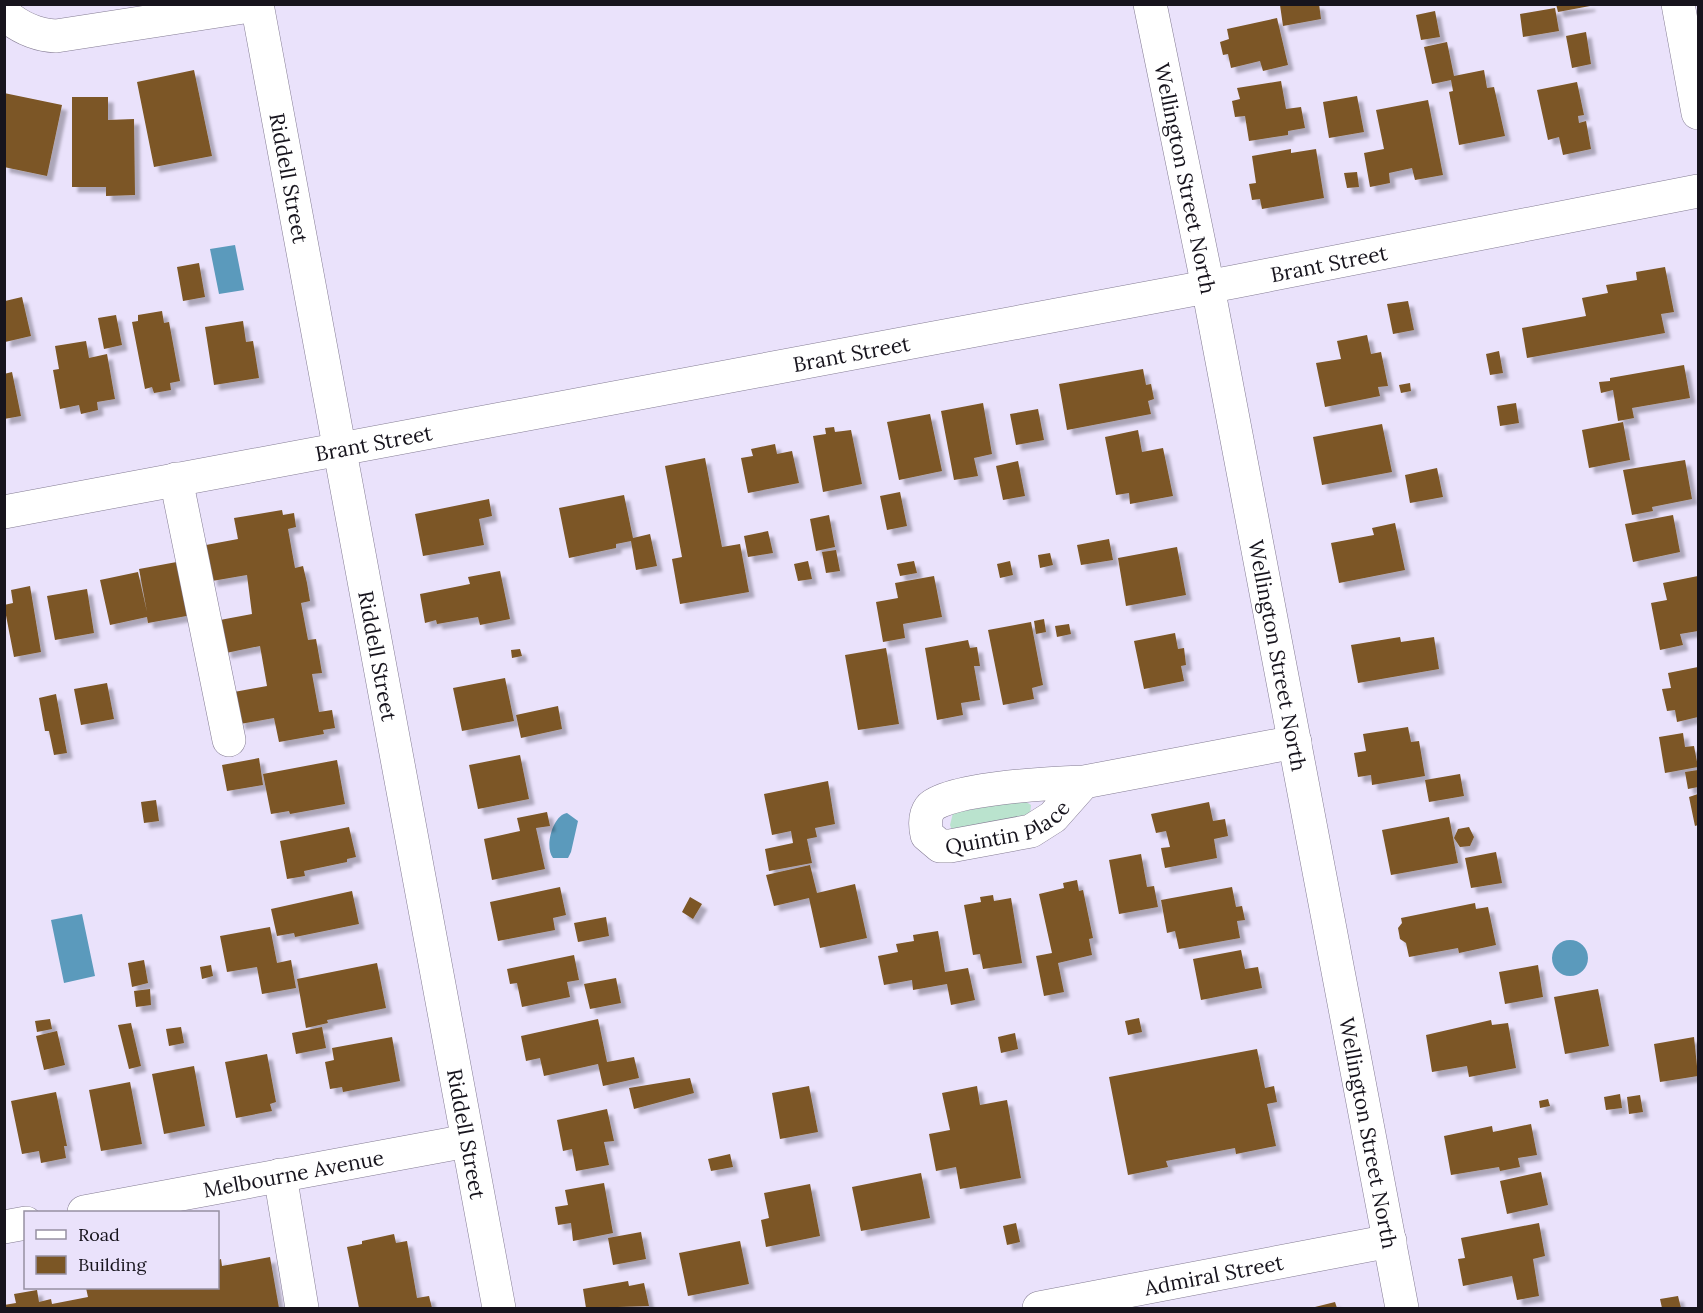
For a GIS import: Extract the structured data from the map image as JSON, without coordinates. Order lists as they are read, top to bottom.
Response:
{
  "streets": {
    "street": [
      "Riddell Street",
      "Wellington Street North",
      "Brant Street",
      "Quintin Place",
      "Melbourne Avenue",
      "Admiral Street"
    ]
  },
  "crossings": [
    ["Riddell Street", "Brant Street"],
    ["Riddell Street", "Melbourne Avenue"],
    ["Wellington Street North", "Brant Street"],
    ["Wellington Street North", "Quintin Place"],
    ["Wellington Street North", "Admiral Street"]
  ],
  "legend": ["Road", "Building"]
}
